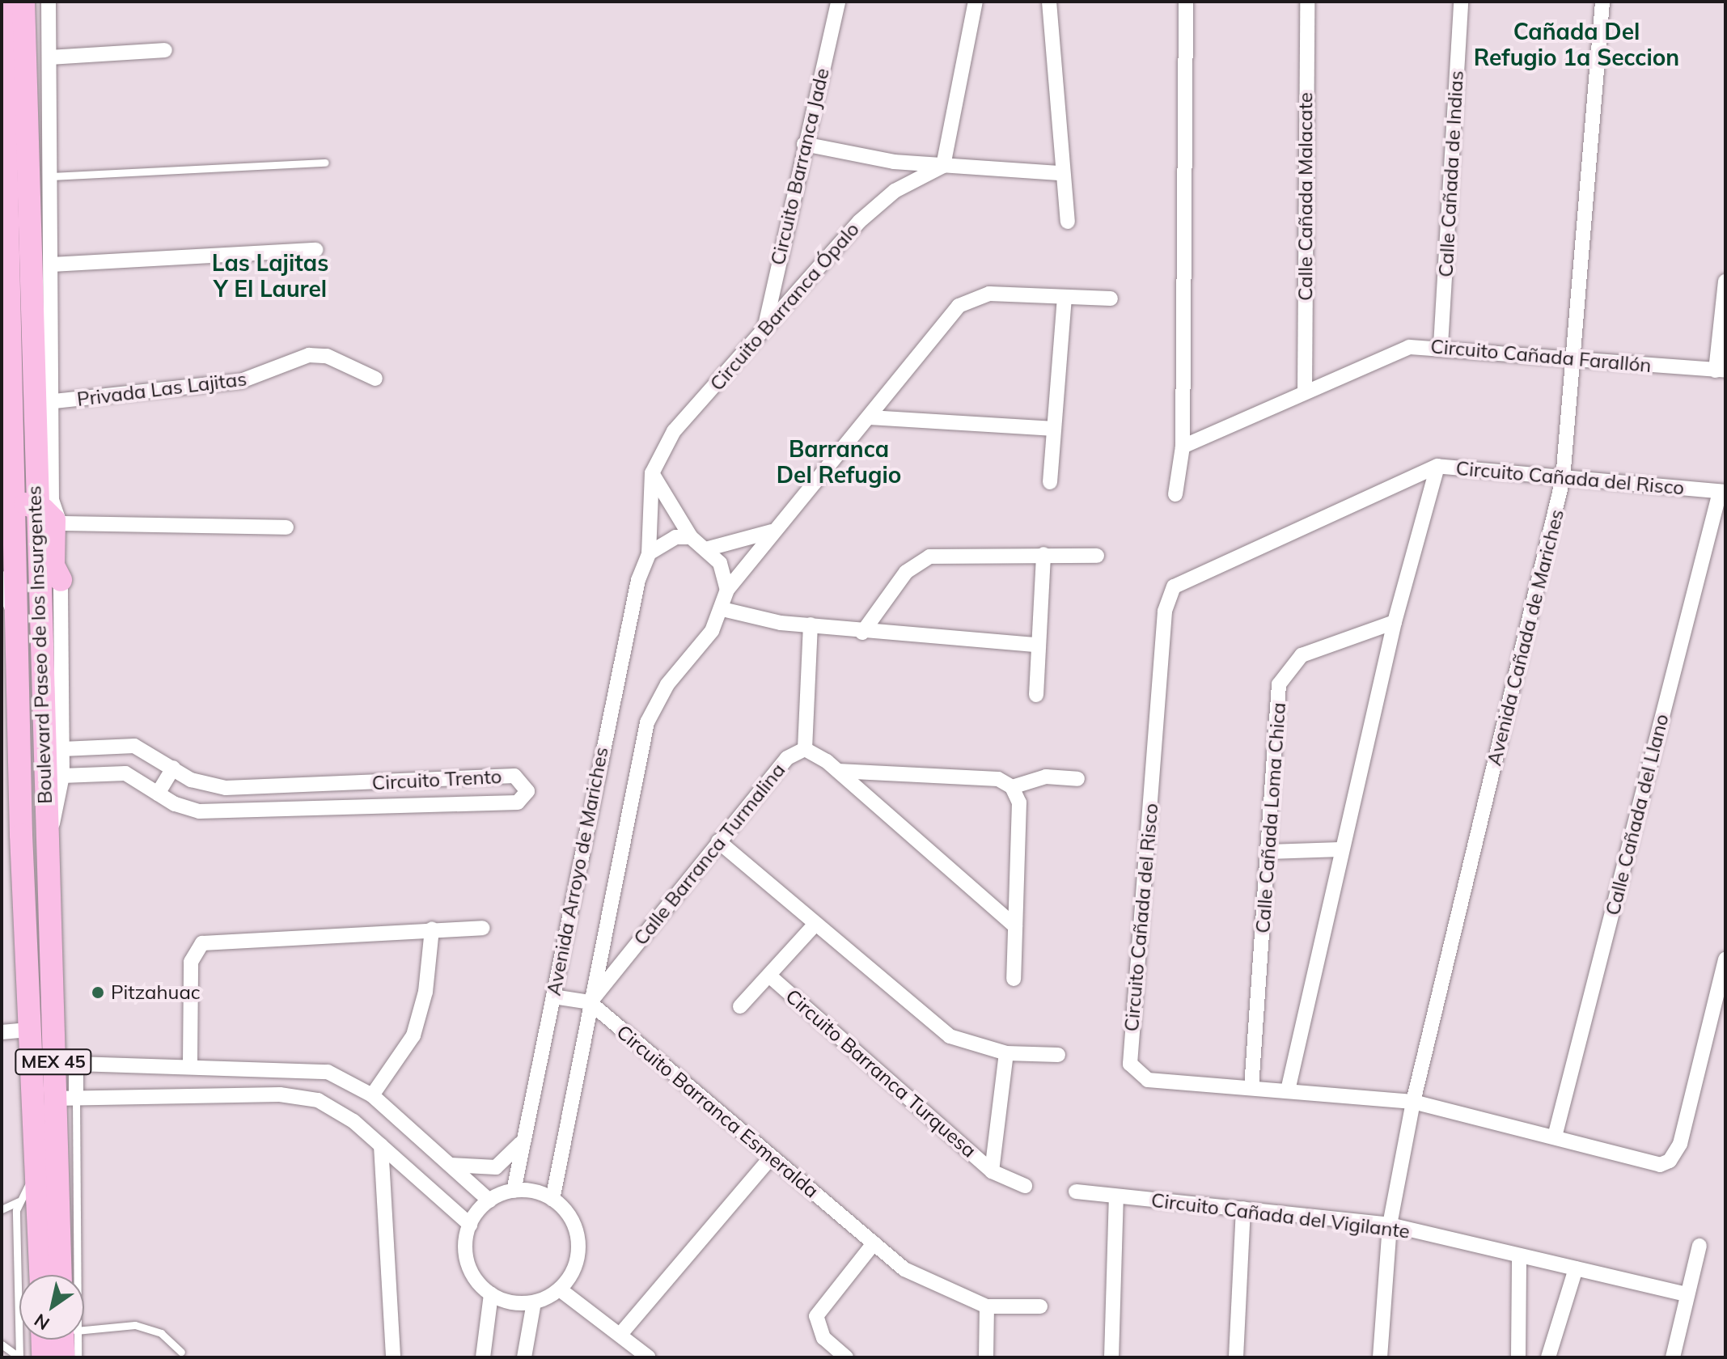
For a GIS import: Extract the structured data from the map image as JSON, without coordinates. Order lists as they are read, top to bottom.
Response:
{
  "streets": {
    "main road": ["Boulevard Paseo de los Insurgentes", "MEX 45"],
    "street": [
      "Circuito Barranca Jade",
      "Calle Cañada de Indias",
      "Calle Cañada Malacate",
      "Circuito Barranca Ópalo",
      "Circuito Cañada Farallón",
      "Privada Las Lajitas",
      "Circuito Cañada del Risco",
      "Avenida Cañada de Mariches",
      "Circuito Trento",
      "Calle Cañada del Llano",
      "Calle Cañada Loma Chica",
      "Calle Barranca Turmalina",
      "Avenida Arroyo de Mariches",
      "Circuito Barranca Turquesa",
      "Circuito Barranca Esmeralda",
      "Circuito Cañada del Vigilante"
    ]
  },
  "crossings": [
    ["Circuito Barranca Jade", "Circuito Barranca Ópalo"],
    ["Calle Cañada de Indias", "Circuito Cañada Farallón"],
    ["Calle Cañada Malacate", "Circuito Cañada Farallón"],
    ["Circuito Barranca Ópalo", "Avenida Arroyo de Mariches"],
    ["Circuito Cañada Farallón", "Avenida Cañada de Mariches"],
    ["Circuito Cañada del Risco", "Avenida Cañada de Mariches"],
    ["Circuito Cañada del Risco", "Calle Cañada del Llano"],
    ["Circuito Cañada del Risco", "Calle Cañada Loma Chica"],
    ["Avenida Cañada de Mariches", "Circuito Cañada del Vigilante"],
    ["Calle Barranca Turmalina", "Avenida Arroyo de Mariches"],
    ["Calle Barranca Turmalina", "Circuito Barranca Esmeralda"],
    ["Avenida Arroyo de Mariches", "Circuito Barranca Esmeralda"]
  ],
  "districts": ["Cañada Del Refugio 1a Seccion", "Las Lajitas Y El Laurel", "Barranca Del Refugio"],
  "places": ["Pitzahuac"],
  "north": "bottom left"
}
